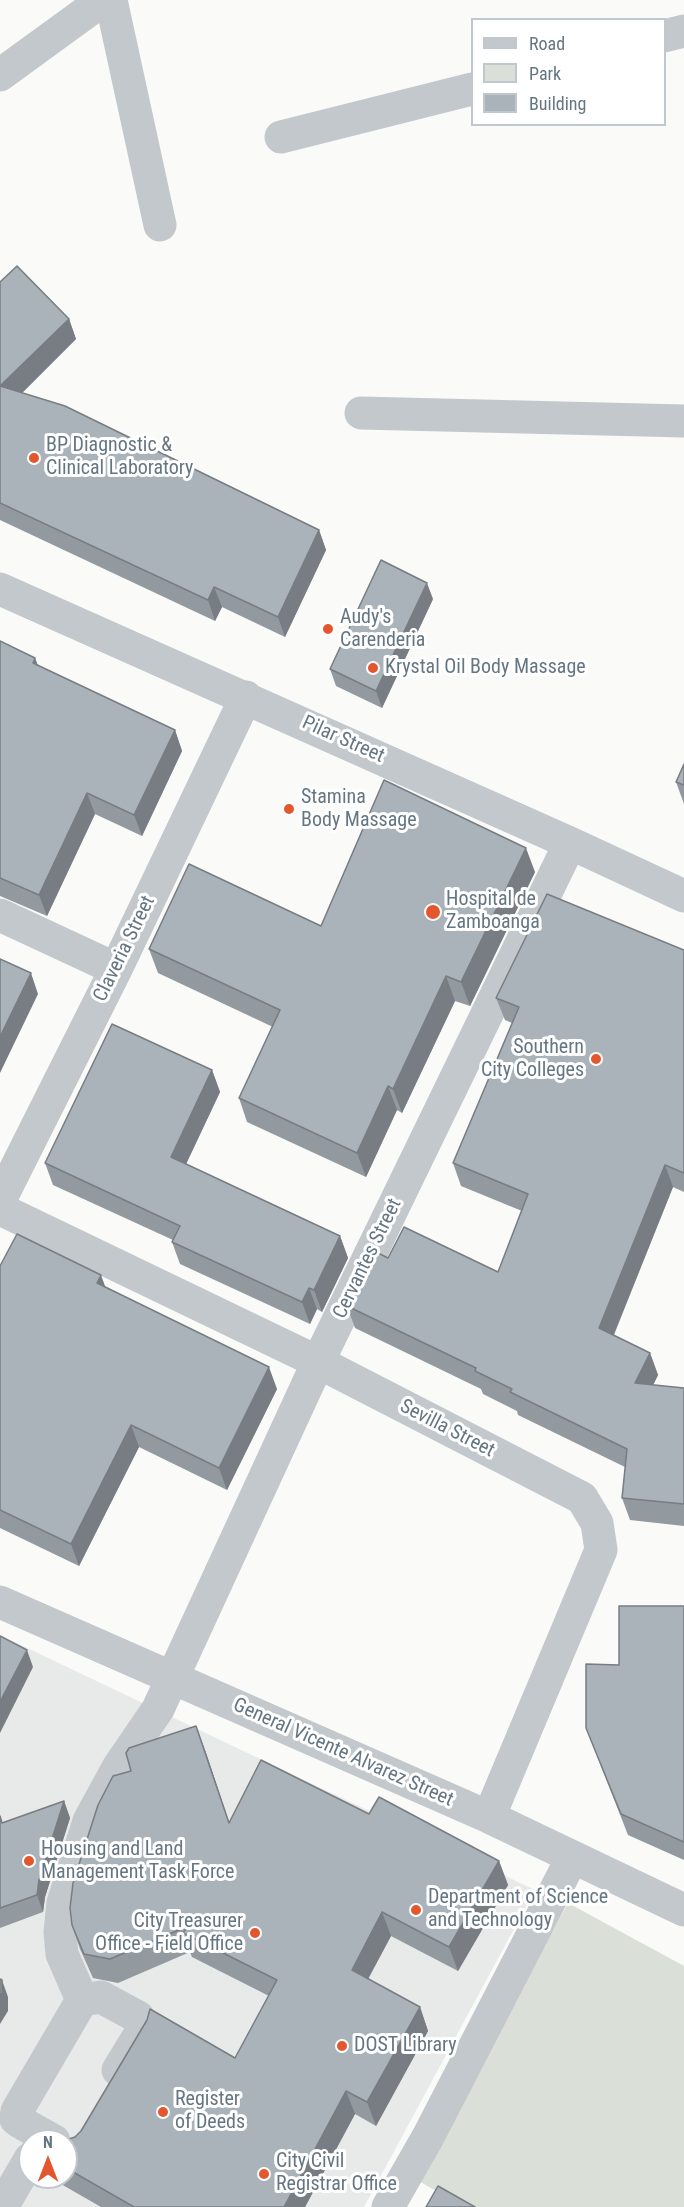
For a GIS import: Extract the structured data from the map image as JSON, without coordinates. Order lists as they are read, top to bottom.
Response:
{
  "streets": {
    "street": [
      "Pilar Street",
      "Claveria Street",
      "Cervantes Street",
      "Sevilla Street",
      "General Vicente Alvarez Street"
    ]
  },
  "crossings": [
    ["Pilar Street", "Claveria Street"],
    ["Pilar Street", "Cervantes Street"],
    ["Cervantes Street", "Sevilla Street"],
    ["Cervantes Street", "General Vicente Alvarez Street"],
    ["Sevilla Street", "General Vicente Alvarez Street"]
  ],
  "places": [
    "BP Diagnostic & Clinical Laboratory",
    "Audy's Carenderia",
    "Krystal Oil Body Massage",
    "Stamina Body Massage",
    "Hospital de Zamboanga",
    "Southern City Colleges",
    "Housing and Land Management Task Force",
    "Department of Science and Technology",
    "City Treasurer Office - Field Office",
    "DOST Library",
    "Register of Deeds",
    "City Civil Registrar Office"
  ],
  "legend": ["Road", "Park", "Building"],
  "north": "top"
}
